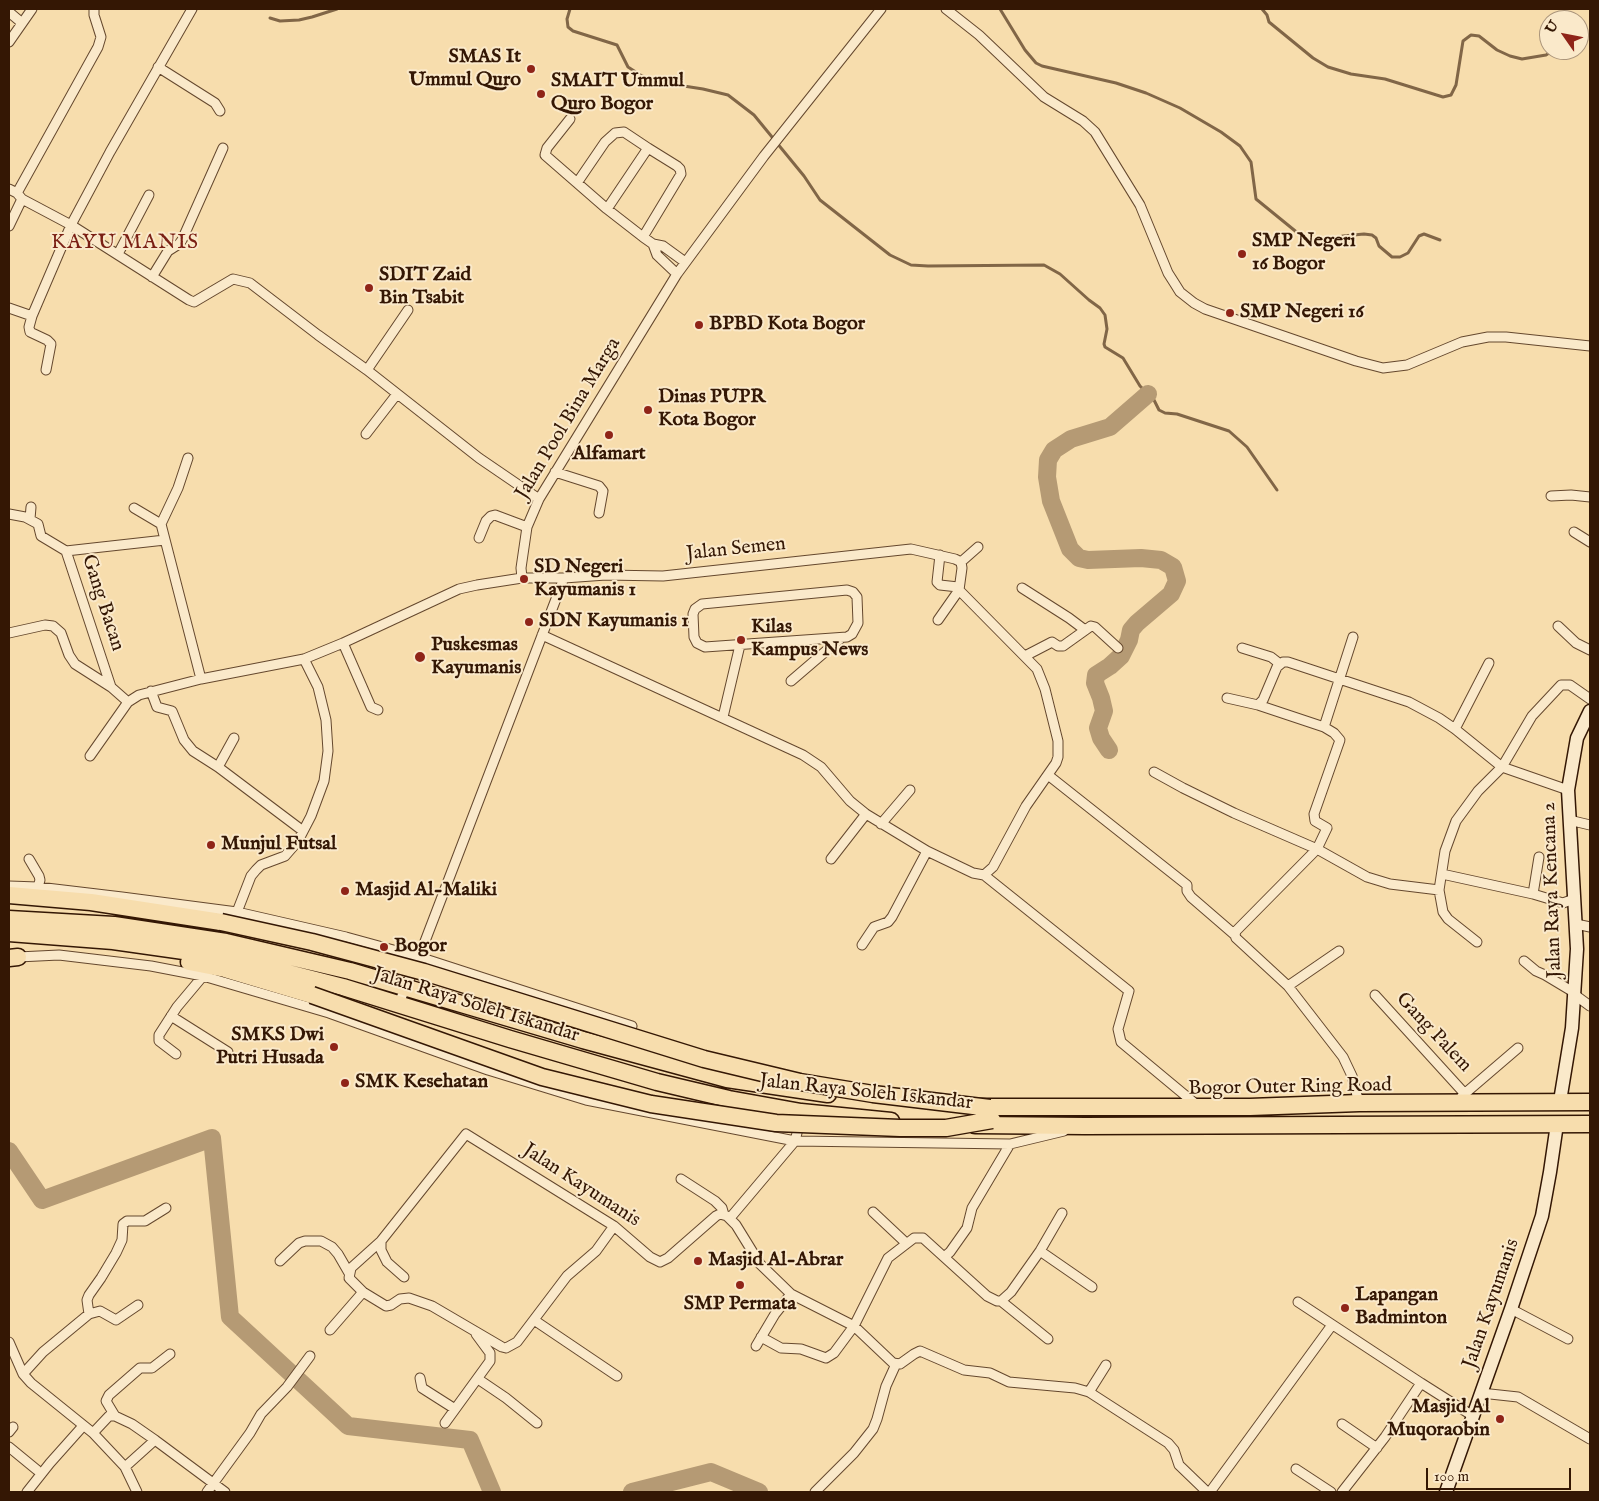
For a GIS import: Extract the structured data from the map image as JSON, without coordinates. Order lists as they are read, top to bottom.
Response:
{
  "streets": {
    "highway": ["Jalan Raya Soleh Iskandar", "Bogor Outer Ring Road"],
    "street": [
      "Jalan Pool Bina Marga",
      "Jalan Semen",
      "Gang Bacan",
      "Jalan Raya Kencana 2",
      "Gang Palem",
      "Jalan Kayumanis"
    ]
  },
  "crossings": [
    ["Jalan Raya Kencana 2", "Jalan Raya Soleh Iskandar"],
    ["Jalan Raya Soleh Iskandar", "Gang Palem"],
    ["Jalan Raya Soleh Iskandar", "Jalan Kayumanis"]
  ],
  "districts": ["KAYU MANIS"],
  "places": [
    "SMAS It Ummul Quro",
    "SMAIT Ummul Quro Bogor",
    "SMP Negeri 16 Bogor",
    "SDIT Zaid Bin Tsabit",
    "SMP Negeri 16",
    "BPBD Kota Bogor",
    "Dinas PUPR Kota Bogor",
    "Alfamart",
    "SD Negeri Kayumanis 1",
    "SDN Kayumanis 1",
    "Kilas Kampus News",
    "Puskesmas Kayumanis",
    "Munjul Futsal",
    "Masjid Al-Maliki",
    "Bogor",
    "SMKS Dwi Putri Husada",
    "SMK Kesehatan",
    "Masjid Al-Abrar",
    "SMP Permata",
    "Lapangan Badminton",
    "Masjid Al Muqoraobin"
  ],
  "scale_bar": "100 m",
  "north": "top left"
}
